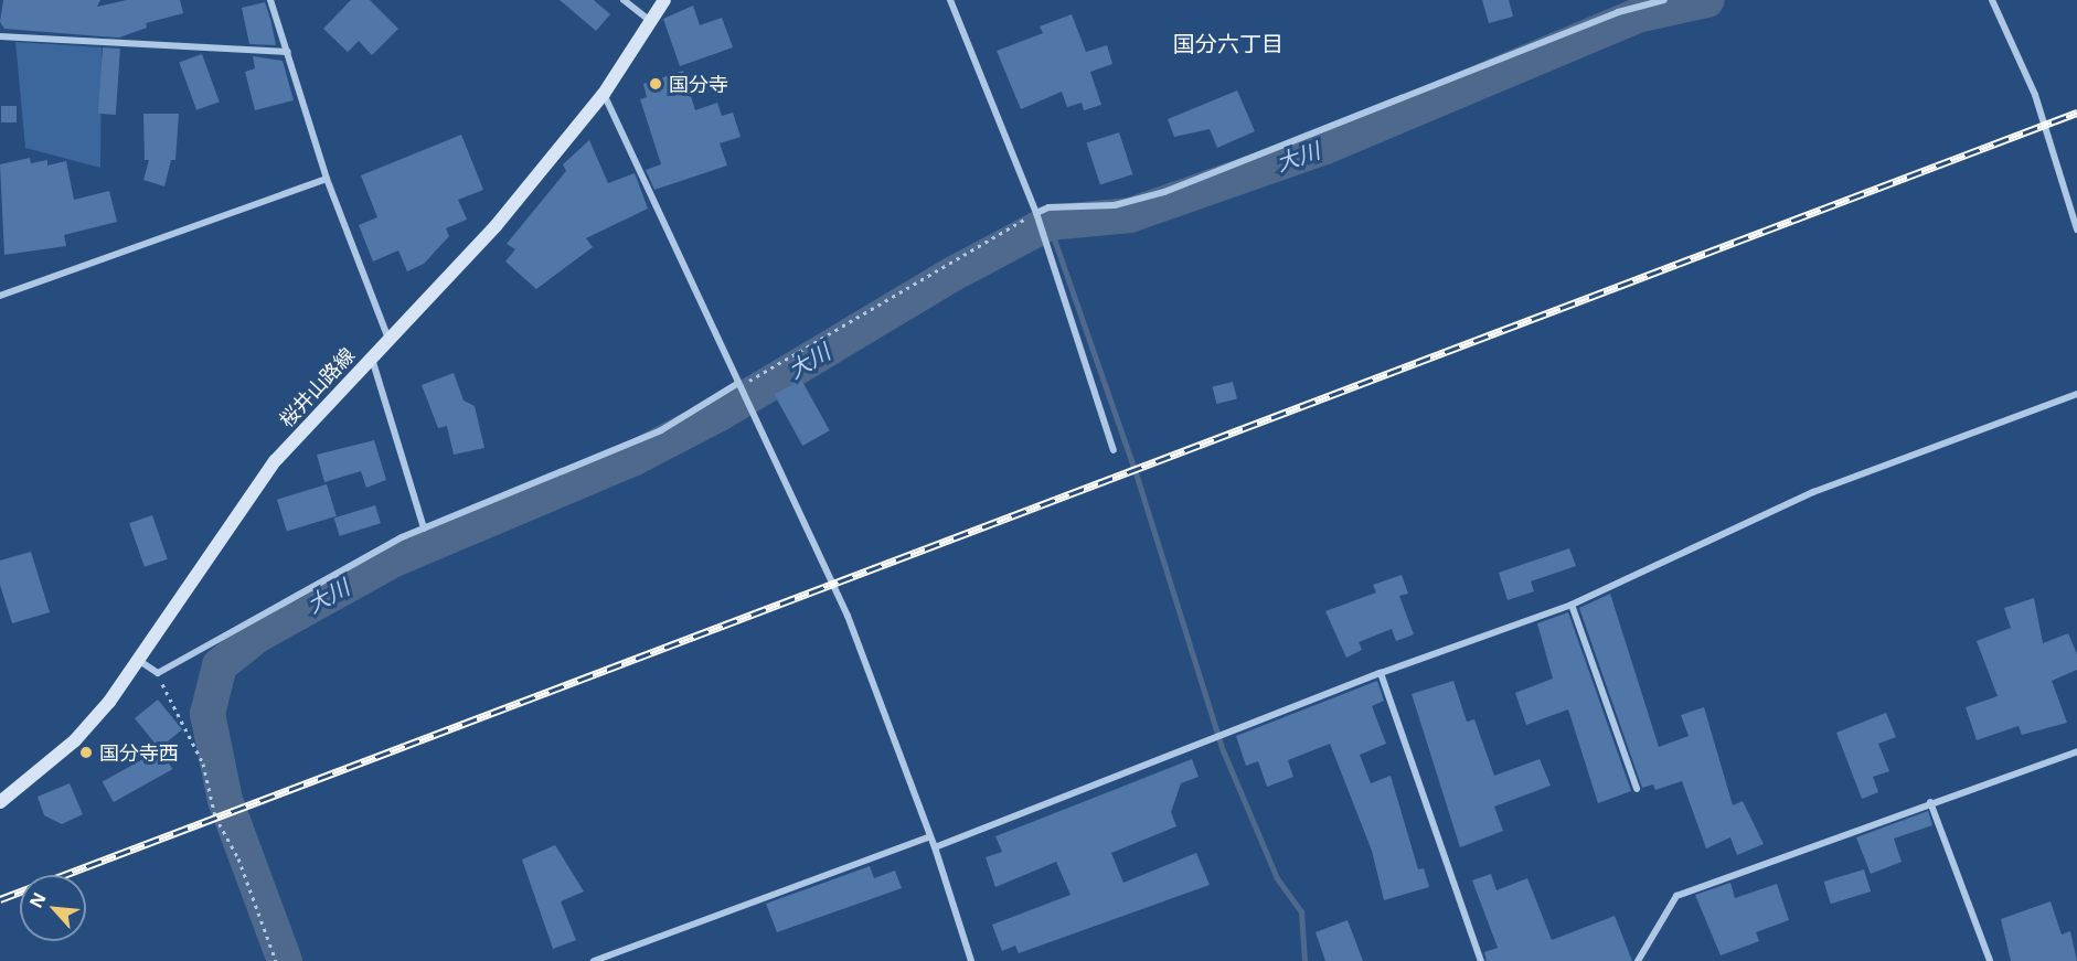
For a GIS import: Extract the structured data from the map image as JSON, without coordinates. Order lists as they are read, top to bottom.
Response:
{
  "streets": {
    "main road": ["桜井山路線"]
  },
  "districts": ["国分六丁目"],
  "water": ["大川"],
  "places": ["国分寺", "国分寺西"],
  "north": "top left"
}
